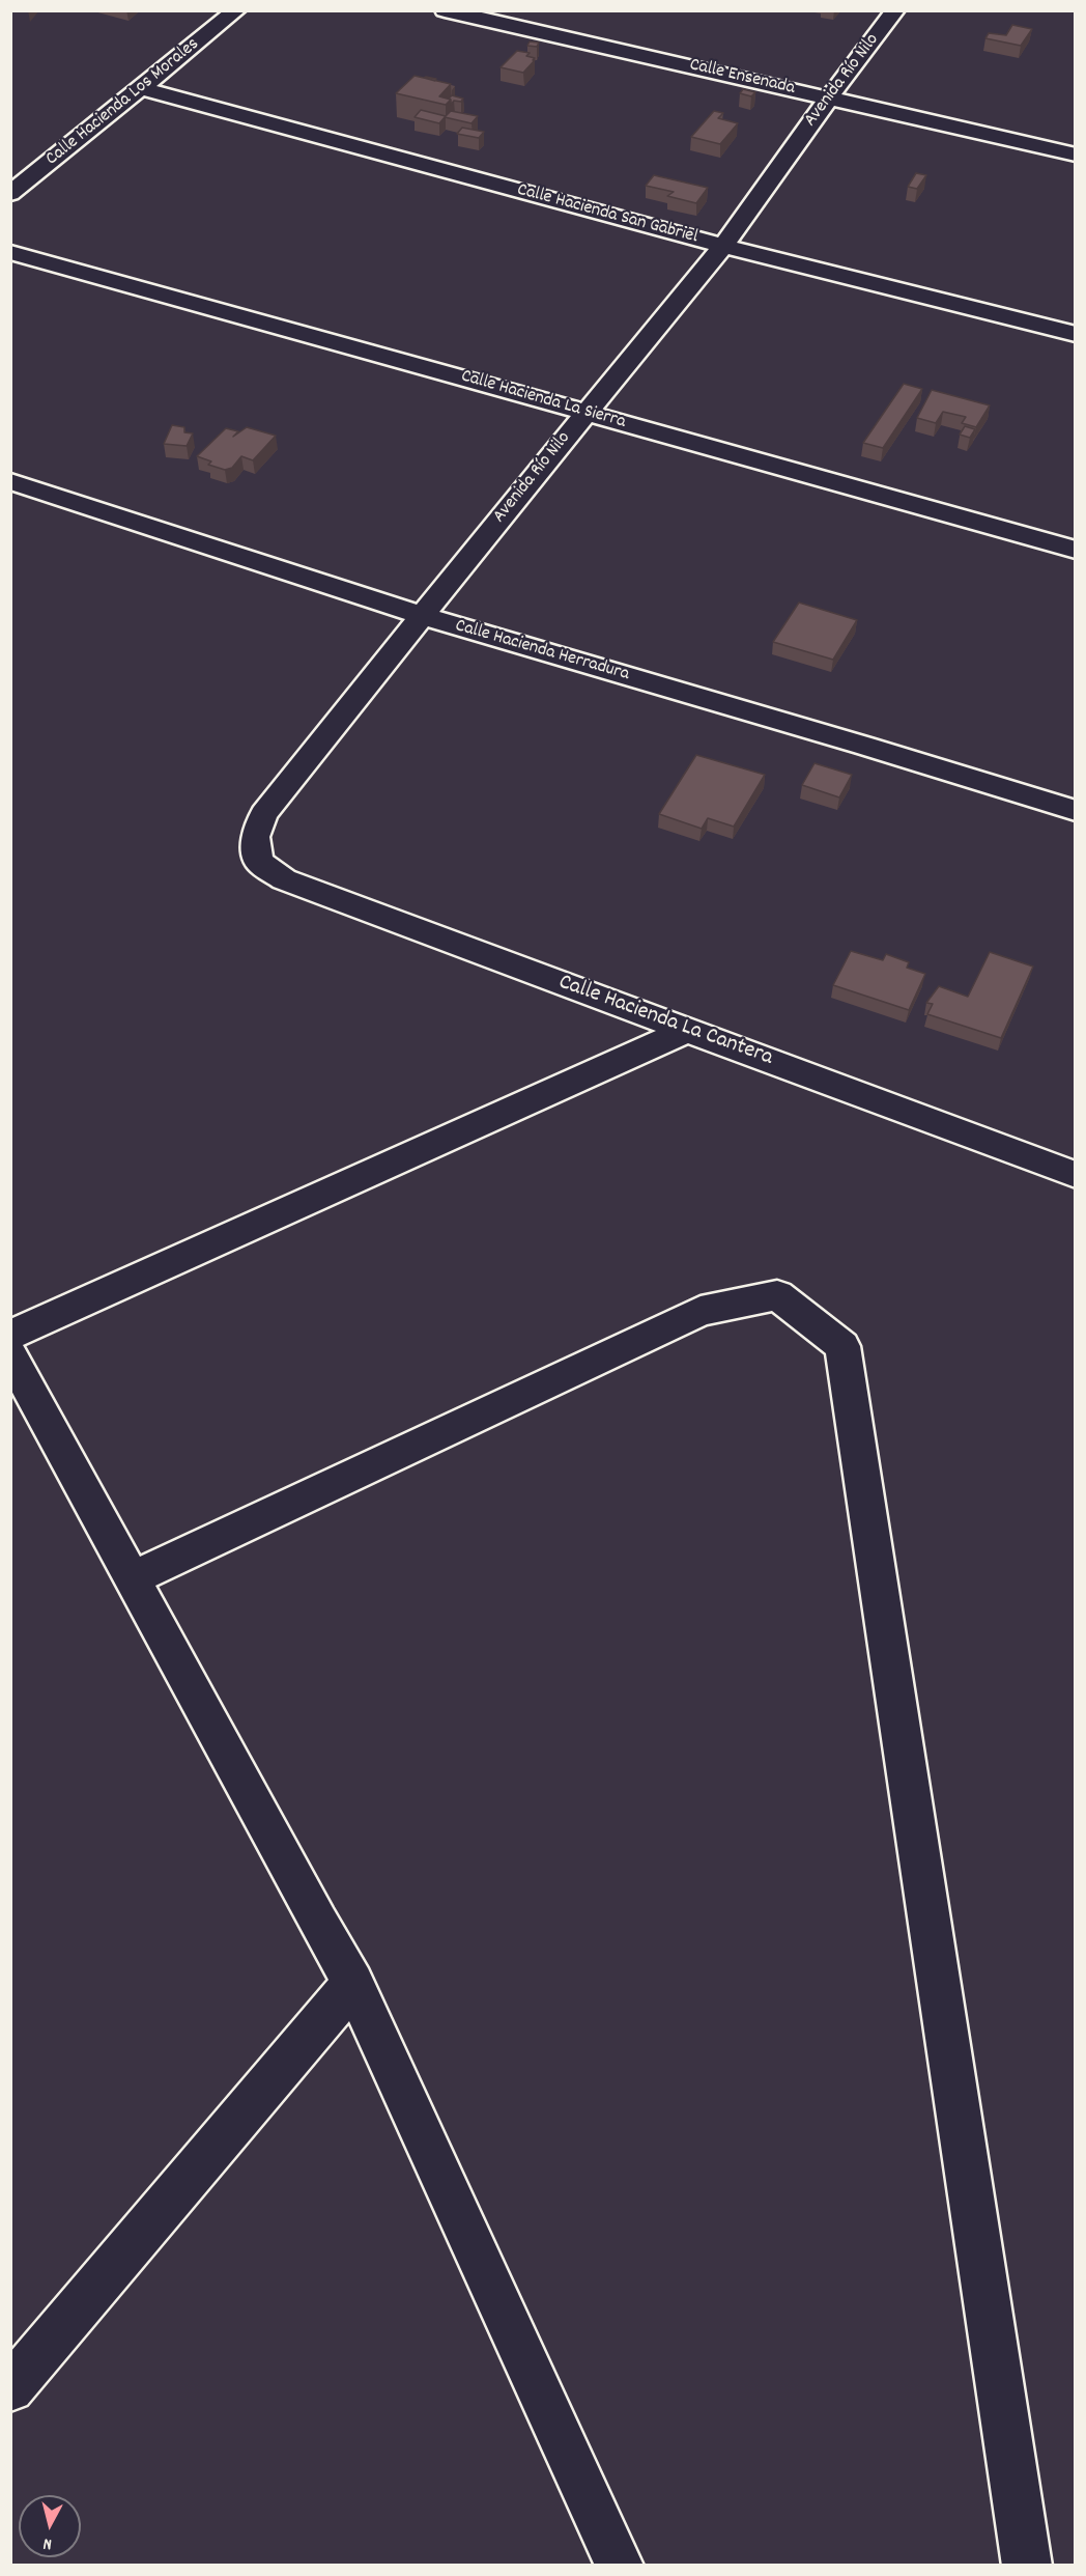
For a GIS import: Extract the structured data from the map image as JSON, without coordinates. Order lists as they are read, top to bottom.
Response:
{
  "streets": {
    "street": [
      "Calle Ensenada",
      "Avenida Río Nilo",
      "Calle Hacienda Los Morales",
      "Calle Hacienda San Gabriel",
      "Calle Hacienda La Sierra",
      "Calle Hacienda Herradura",
      "Calle Hacienda La Cantera"
    ]
  },
  "crossings": [
    ["Calle Ensenada", "Avenida Río Nilo"],
    ["Avenida Río Nilo", "Calle Hacienda San Gabriel"],
    ["Avenida Río Nilo", "Calle Hacienda La Sierra"],
    ["Avenida Río Nilo", "Calle Hacienda Herradura"],
    ["Avenida Río Nilo", "Calle Hacienda La Cantera"],
    ["Calle Hacienda Los Morales", "Calle Hacienda San Gabriel"]
  ],
  "north": "bottom"
}
